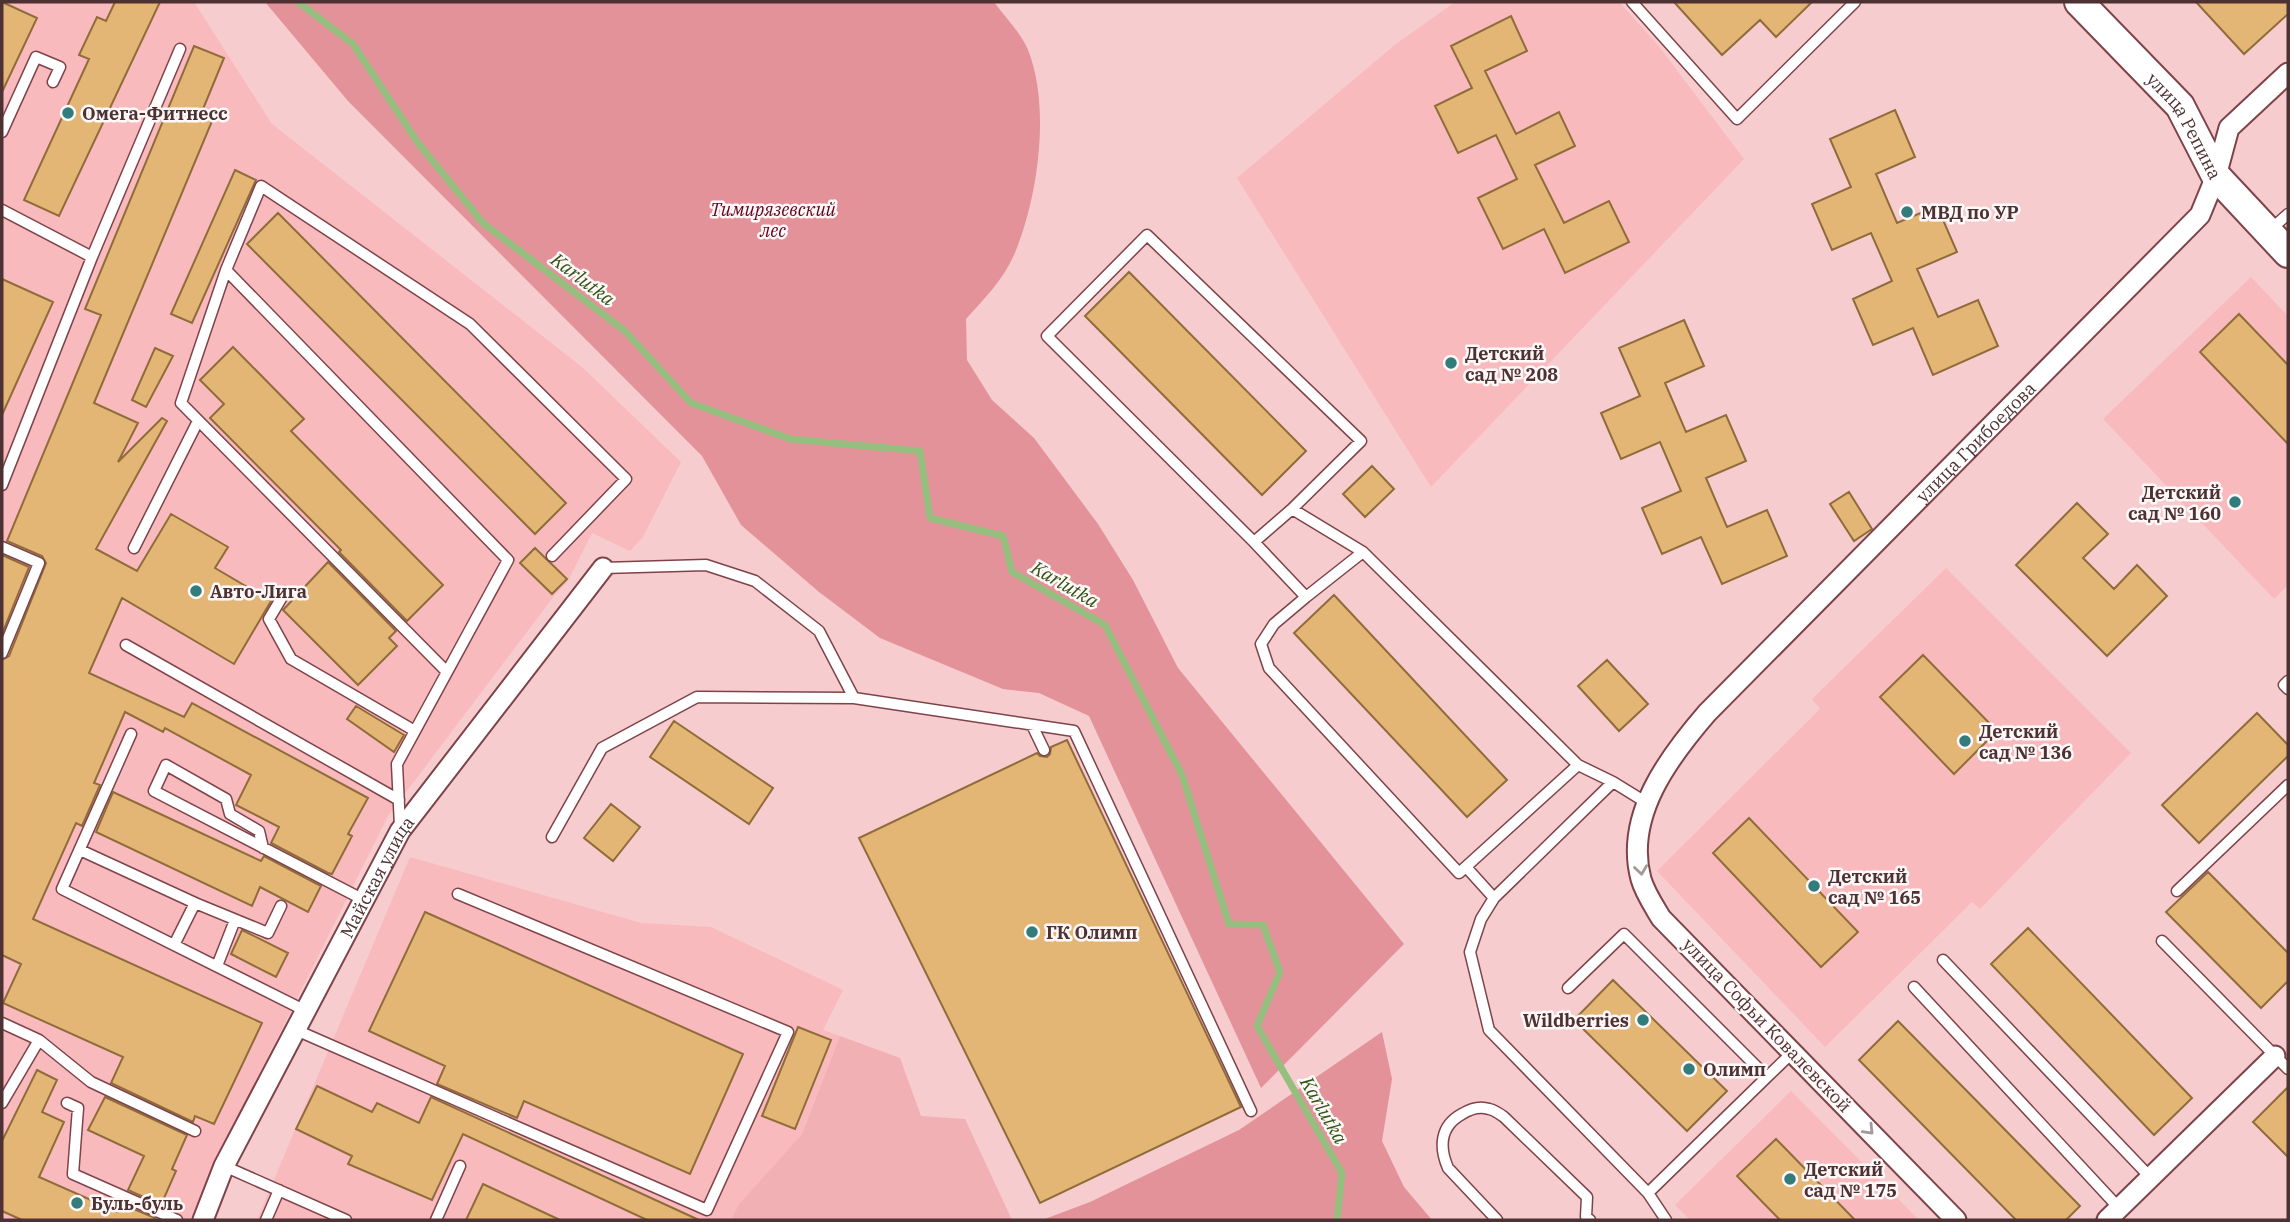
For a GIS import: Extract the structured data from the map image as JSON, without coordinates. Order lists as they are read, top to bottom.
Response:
{
  "streets": {
    "street": [
      "улица Репина",
      "улица Грибоедова",
      "Майская улица",
      "улица Софьи Ковалевской"
    ]
  },
  "crossings": [
    ["улица Репина", "улица Грибоедова"],
    ["улица Грибоедова", "улица Софьи Ковалевской"]
  ],
  "one_way": ["улица Софьи Ковалевской"],
  "water": ["Karlutka"],
  "parks": ["Тимирязевский лес"],
  "places": [
    "Омега-Фитнесс",
    "МВД по УР",
    "Детский сад № 208",
    "Детский сад № 160",
    "Авто-Лига",
    "Детский сад № 136",
    "Детский сад № 165",
    "ГК Олимп",
    "Wildberries",
    "Олимп",
    "Детский сад № 175",
    "Буль-буль"
  ]
}
